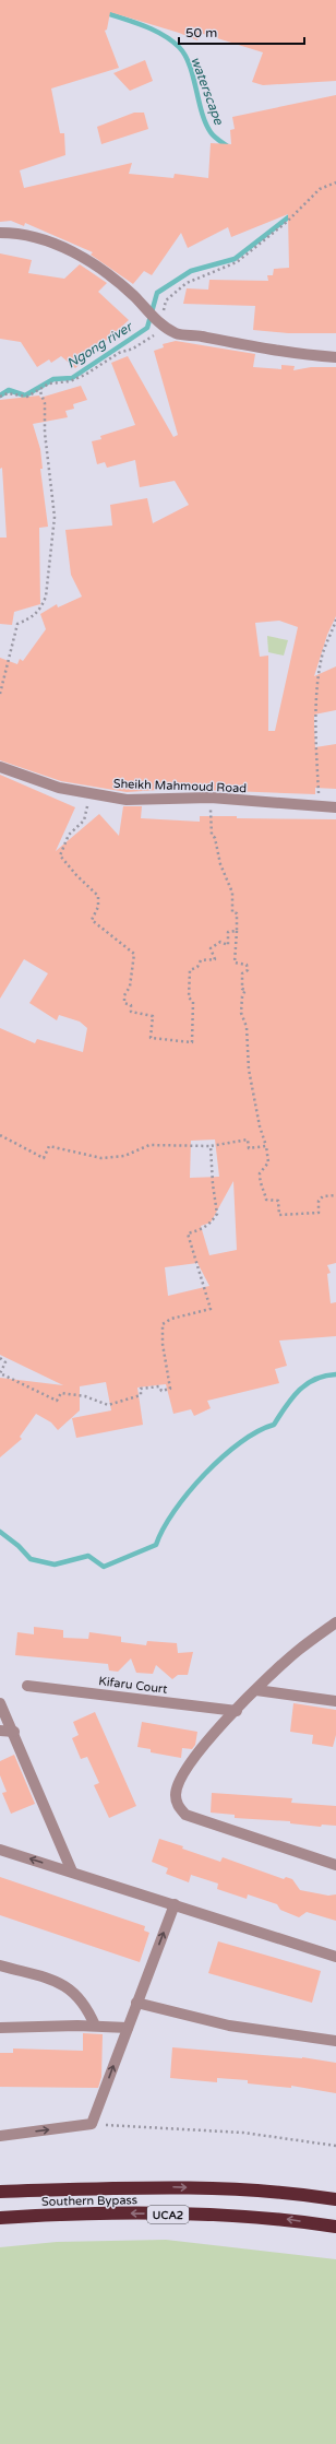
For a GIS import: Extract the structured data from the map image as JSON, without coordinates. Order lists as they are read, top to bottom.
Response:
{
  "streets": {
    "highway": ["Southern Bypass", "UCA2"],
    "street": ["Sheikh Mahmoud Road", "Kifaru Court"]
  },
  "water": ["waterscape", "Ngong river"],
  "scale_bar": "50 m"
}
